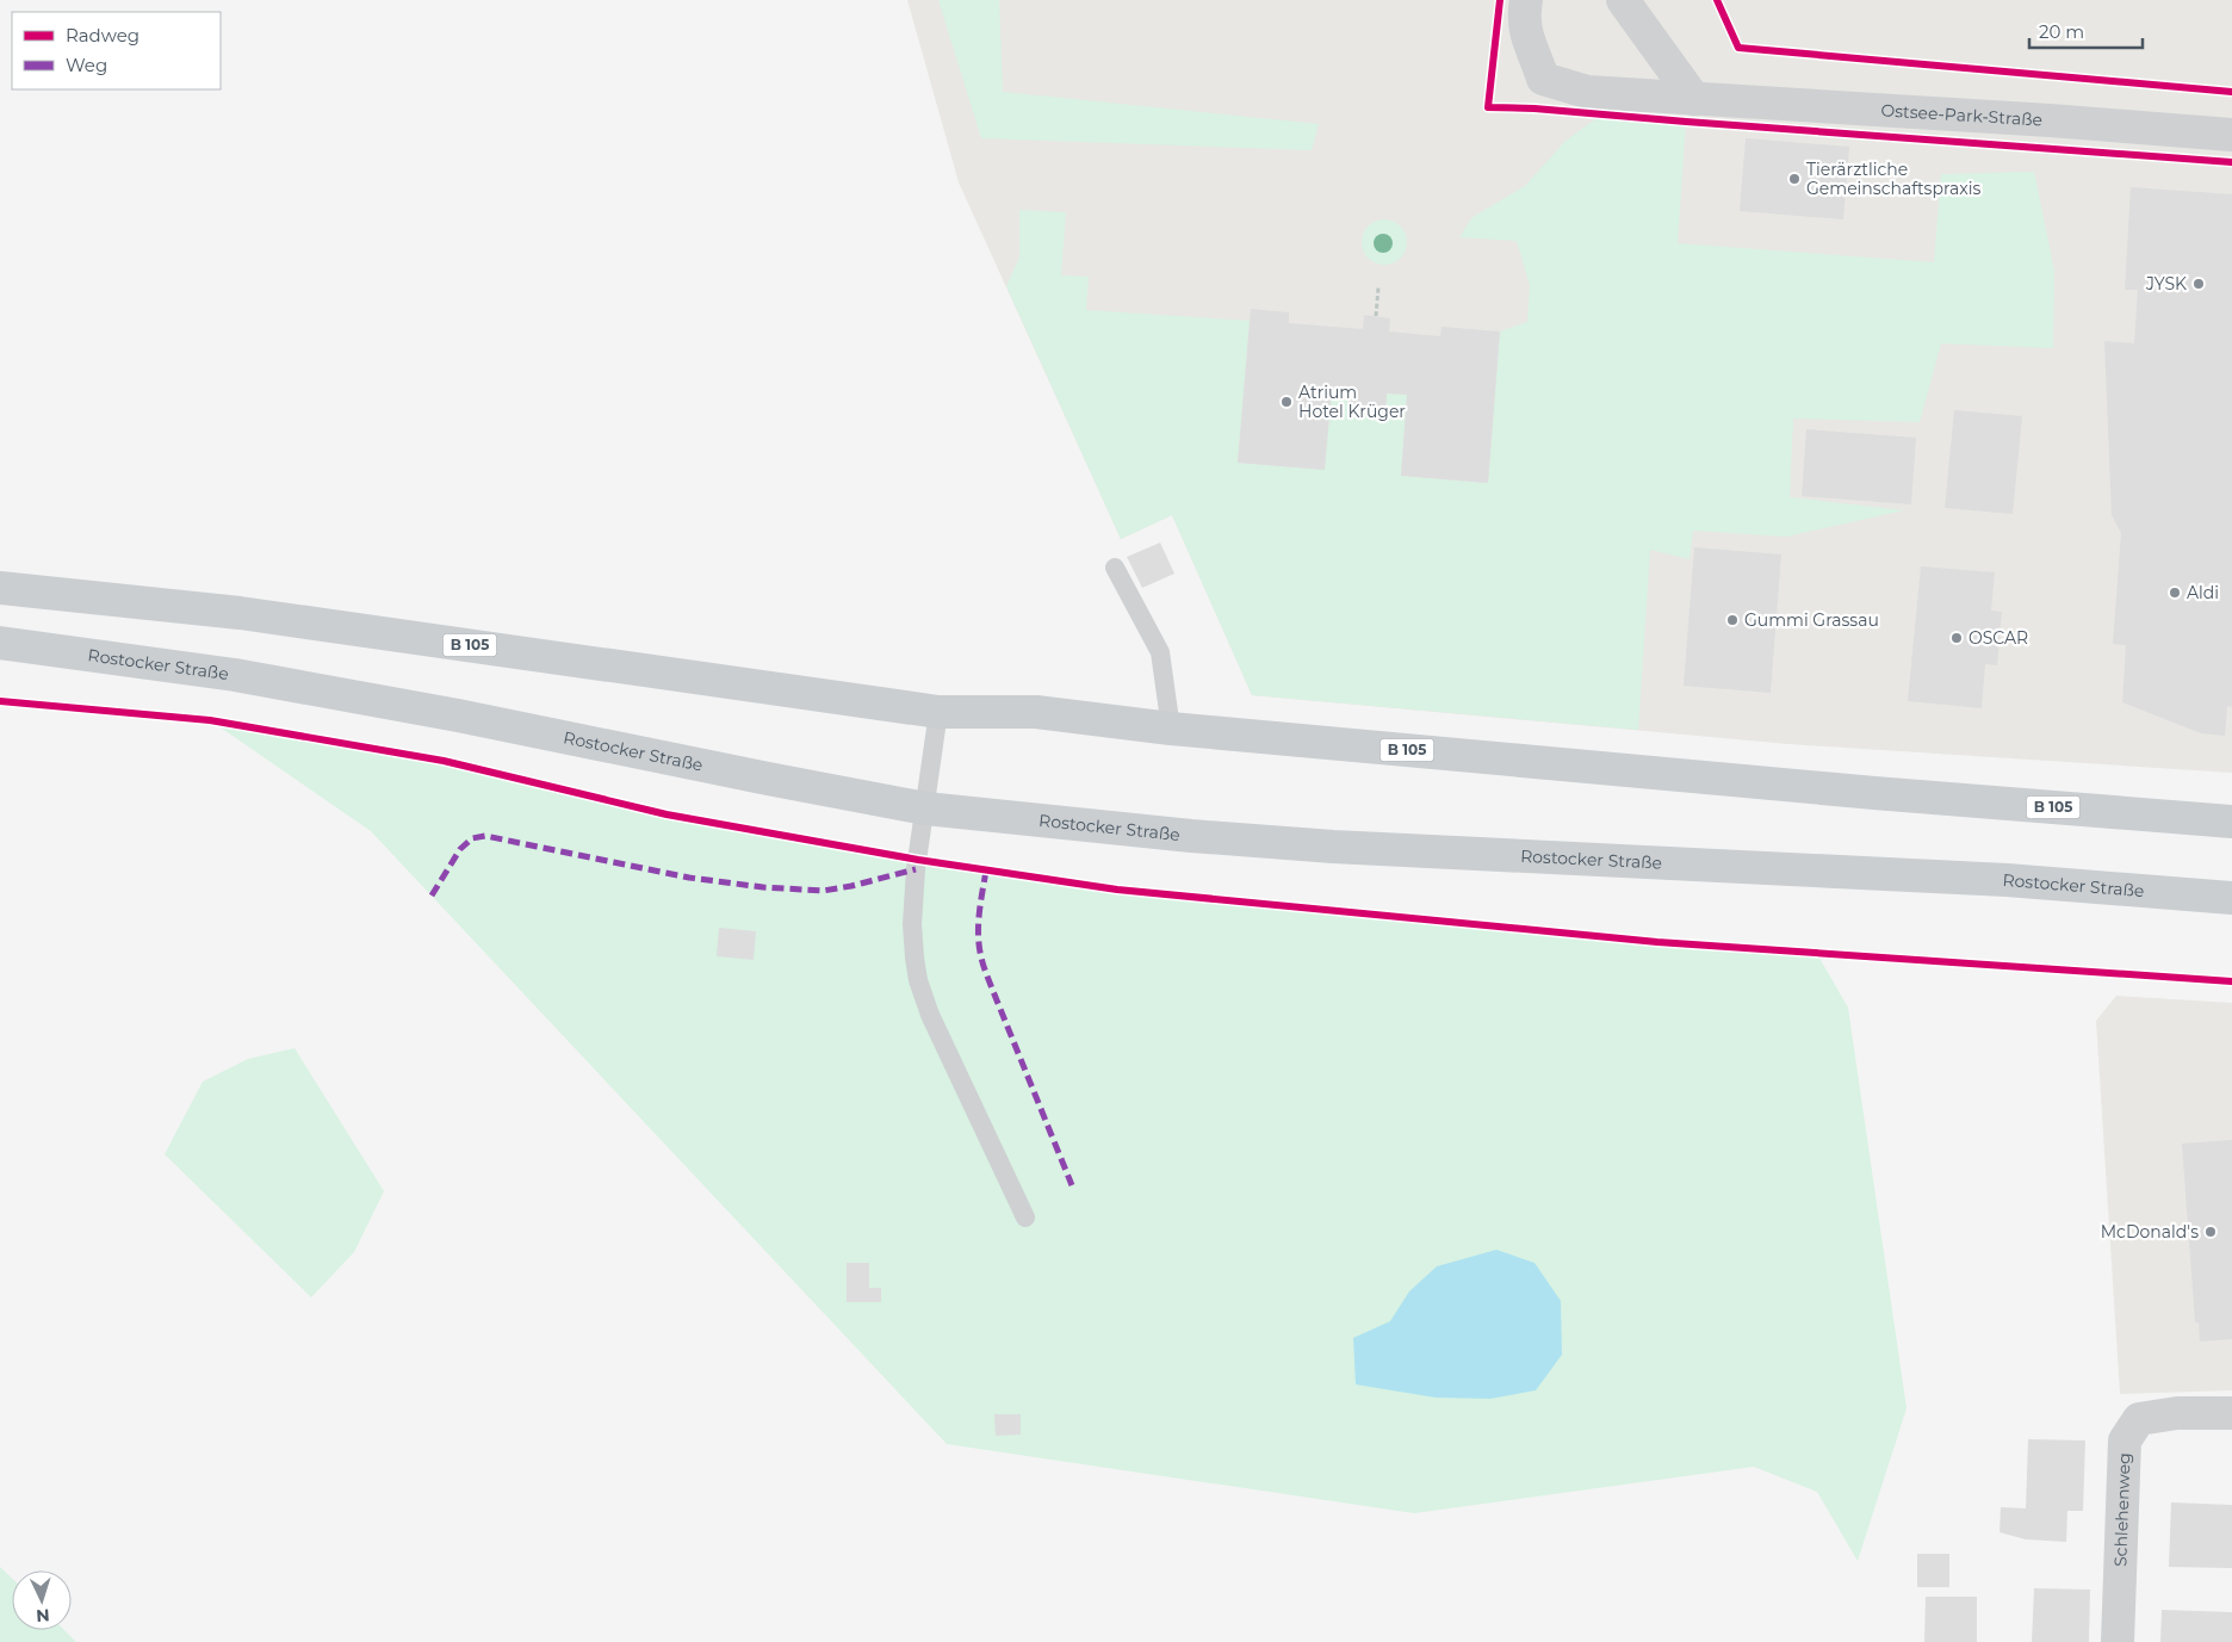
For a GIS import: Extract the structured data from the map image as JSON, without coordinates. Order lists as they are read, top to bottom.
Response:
{
  "streets": {
    "main road": ["B 105", "Rostocker Straße"],
    "street": ["Ostsee-Park-Straße", "Schlehenweg"]
  },
  "places": [
    "Tierärztliche Gemeinschaftspraxis",
    "JYSK",
    "Atrium Hotel Krüger",
    "Aldi",
    "Gummi Grassau",
    "OSCAR",
    "McDonald's"
  ],
  "legend": ["Radweg", "Weg"],
  "scale_bar": "20 m",
  "north": "bottom"
}
